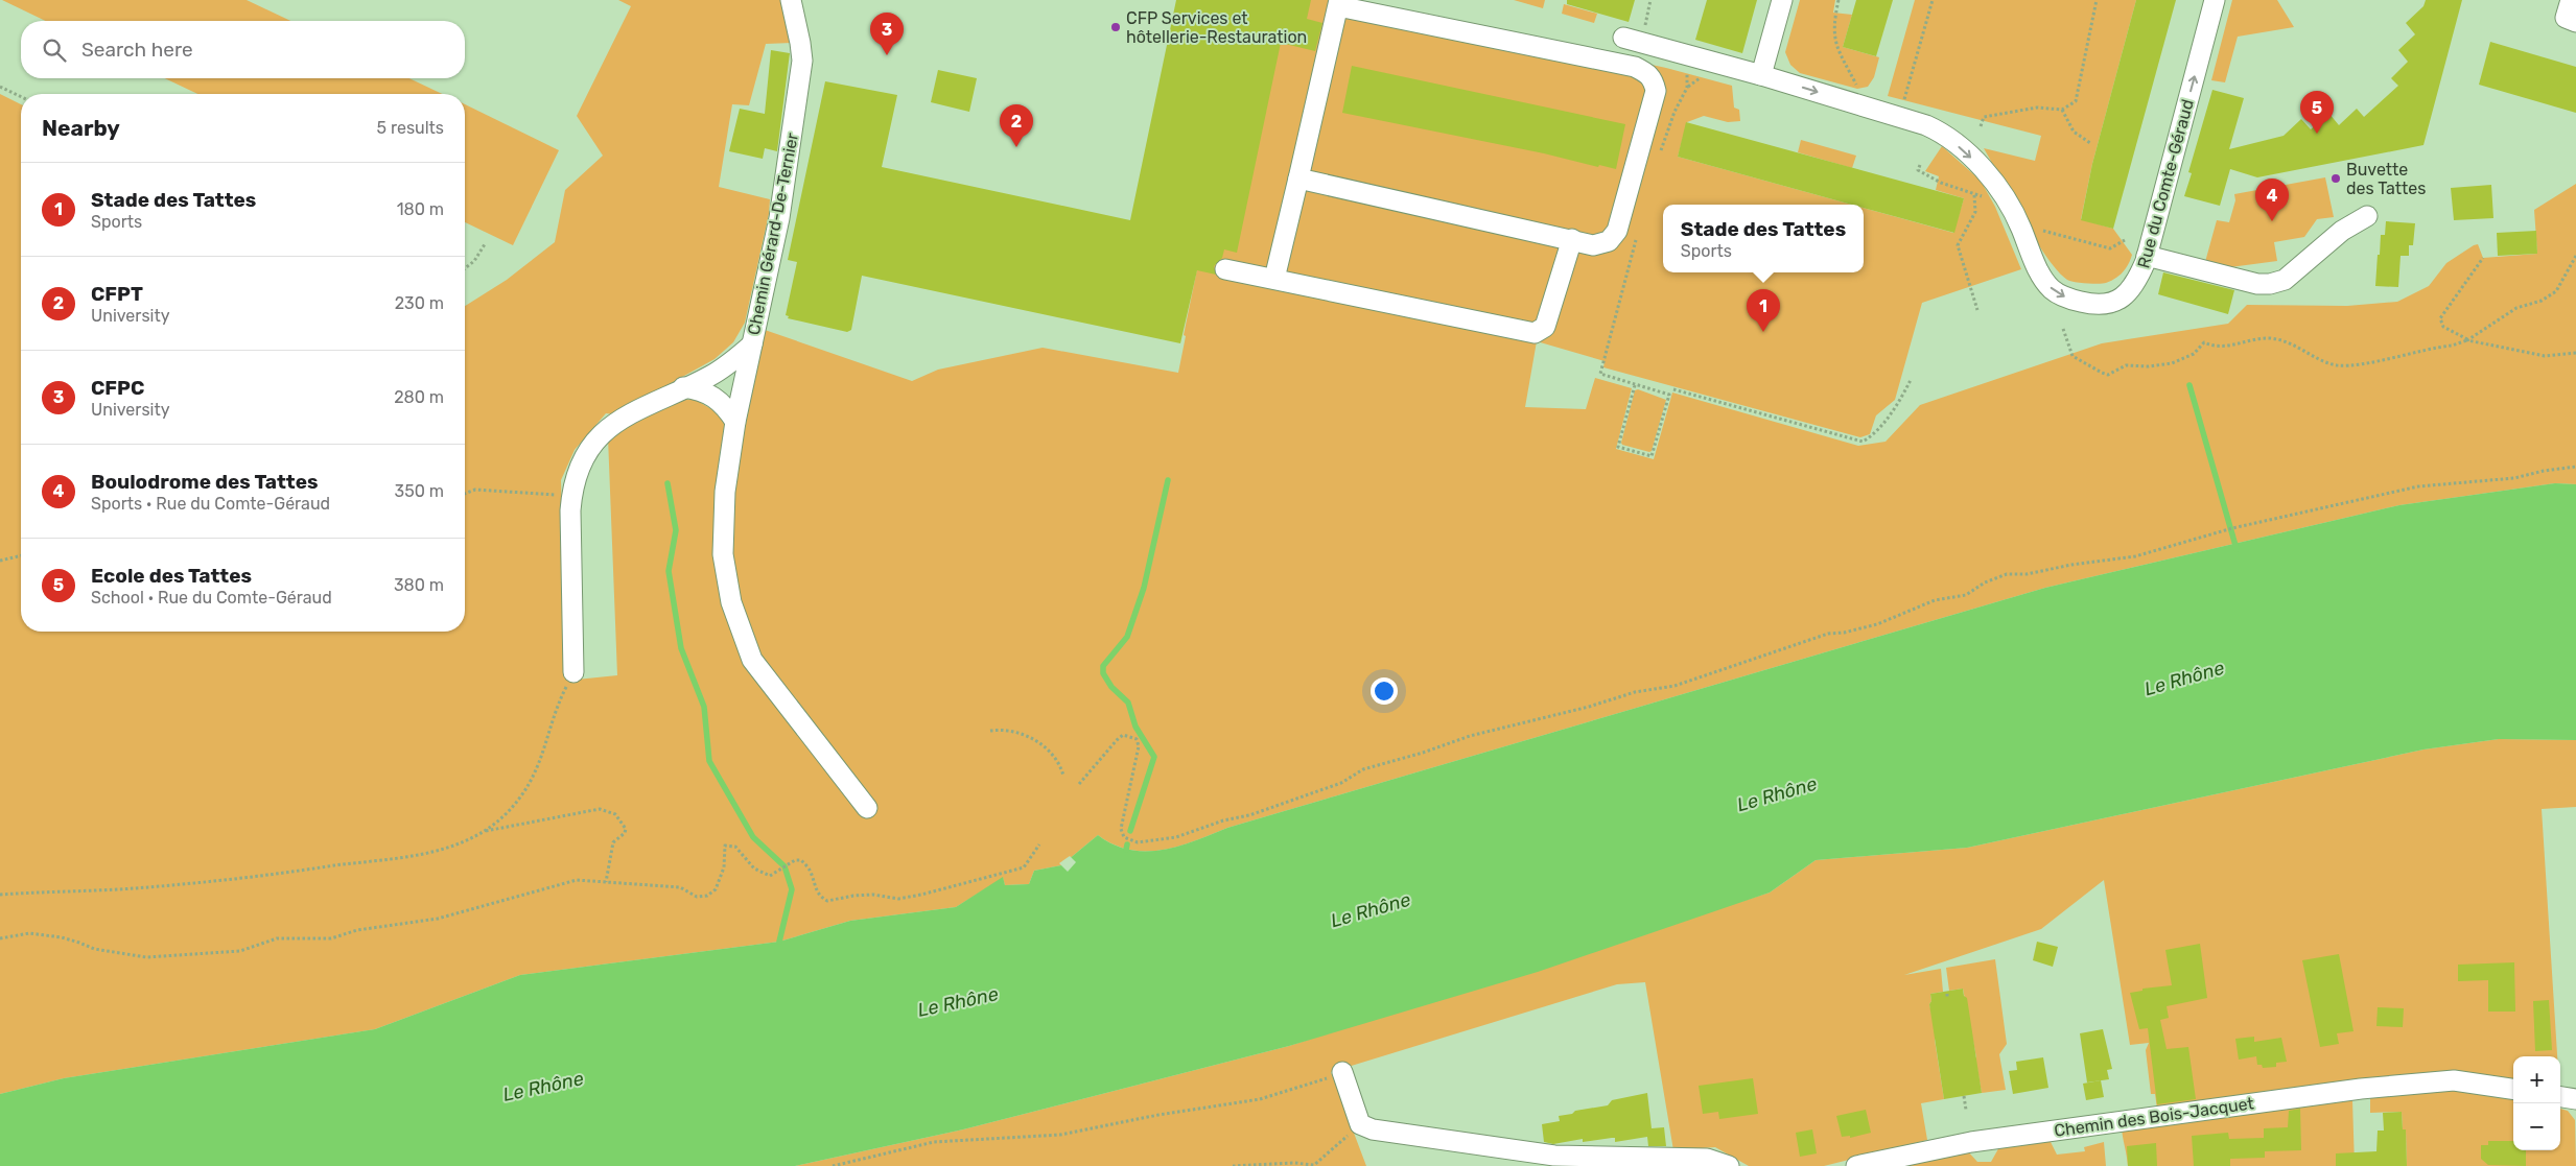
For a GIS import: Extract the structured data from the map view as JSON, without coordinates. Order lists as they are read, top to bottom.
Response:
{
  "streets": {
    "street": ["Rue du Comte-Géraud", "Chemin Gérard-De-Ternier", "Chemin des Bois-Jacquet"]
  },
  "water": ["Le Rhône"],
  "places": ["CFP Services et hôtellerie-Restauration", "Buvette des Tattes"],
  "page": {
    "pins": [
      "3",
      "5",
      "2",
      "4",
      "1"
    ],
    "search": "Search here",
    "heading": ["Nearby", "5 results"],
    "list": [
      {
        "mark": "1",
        "name": "Stade des Tattes",
        "note": "Sports",
        "value": "180 m"
      },
      {
        "mark": "2",
        "name": "CFPT",
        "note": "University",
        "value": "230 m"
      },
      {
        "mark": "3",
        "name": "CFPC",
        "note": "University",
        "value": "280 m"
      },
      {
        "mark": "4",
        "name": "Boulodrome des Tattes",
        "note": "Sports · Rue du Comte-Géraud",
        "value": "350 m"
      },
      {
        "mark": "5",
        "name": "Ecole des Tattes",
        "note": "School · Rue du Comte-Géraud",
        "value": "380 m"
      }
    ],
    "popup": ["Stade des Tattes", "Sports"],
    "map_buttons": ["+", "−"]
  }
}
